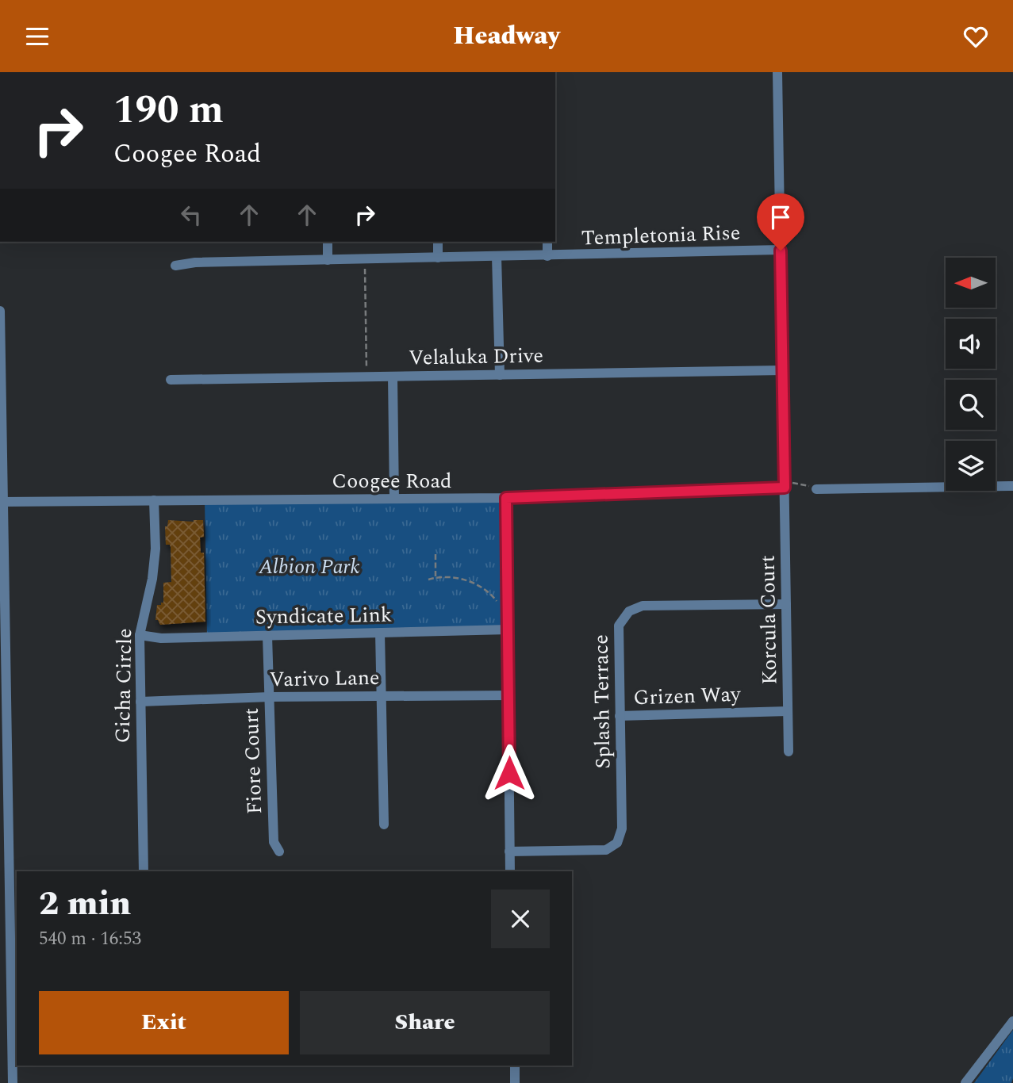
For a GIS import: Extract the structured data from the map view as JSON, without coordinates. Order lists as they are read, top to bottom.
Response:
{
  "streets": {
    "street": [
      "Templetonia Rise",
      "Velaluka Drive",
      "Coogee Road",
      "Syndicate Link",
      "Korcula Court",
      "Varivo Lane",
      "Gicha Circle",
      "Grizen Way",
      "Splash Terrace",
      "Fiore Court"
    ]
  },
  "crossings": [
    ["Templetonia Rise", "Korcula Court"],
    ["Velaluka Drive", "Korcula Court"],
    ["Coogee Road", "Korcula Court"],
    ["Coogee Road", "Gicha Circle"],
    ["Syndicate Link", "Gicha Circle"],
    ["Syndicate Link", "Fiore Court"],
    ["Korcula Court", "Grizen Way"],
    ["Korcula Court", "Splash Terrace"],
    ["Varivo Lane", "Gicha Circle"],
    ["Varivo Lane", "Fiore Court"],
    ["Grizen Way", "Splash Terrace"]
  ],
  "parks": ["Albion Park"],
  "north": "left",
  "page": {
    "header": "Headway",
    "turn": ["190 m", "Coogee Road"],
    "heading": ["2 min", "540 m · 16:53"],
    "buttons": ["Exit", "Share"]
  }
}
